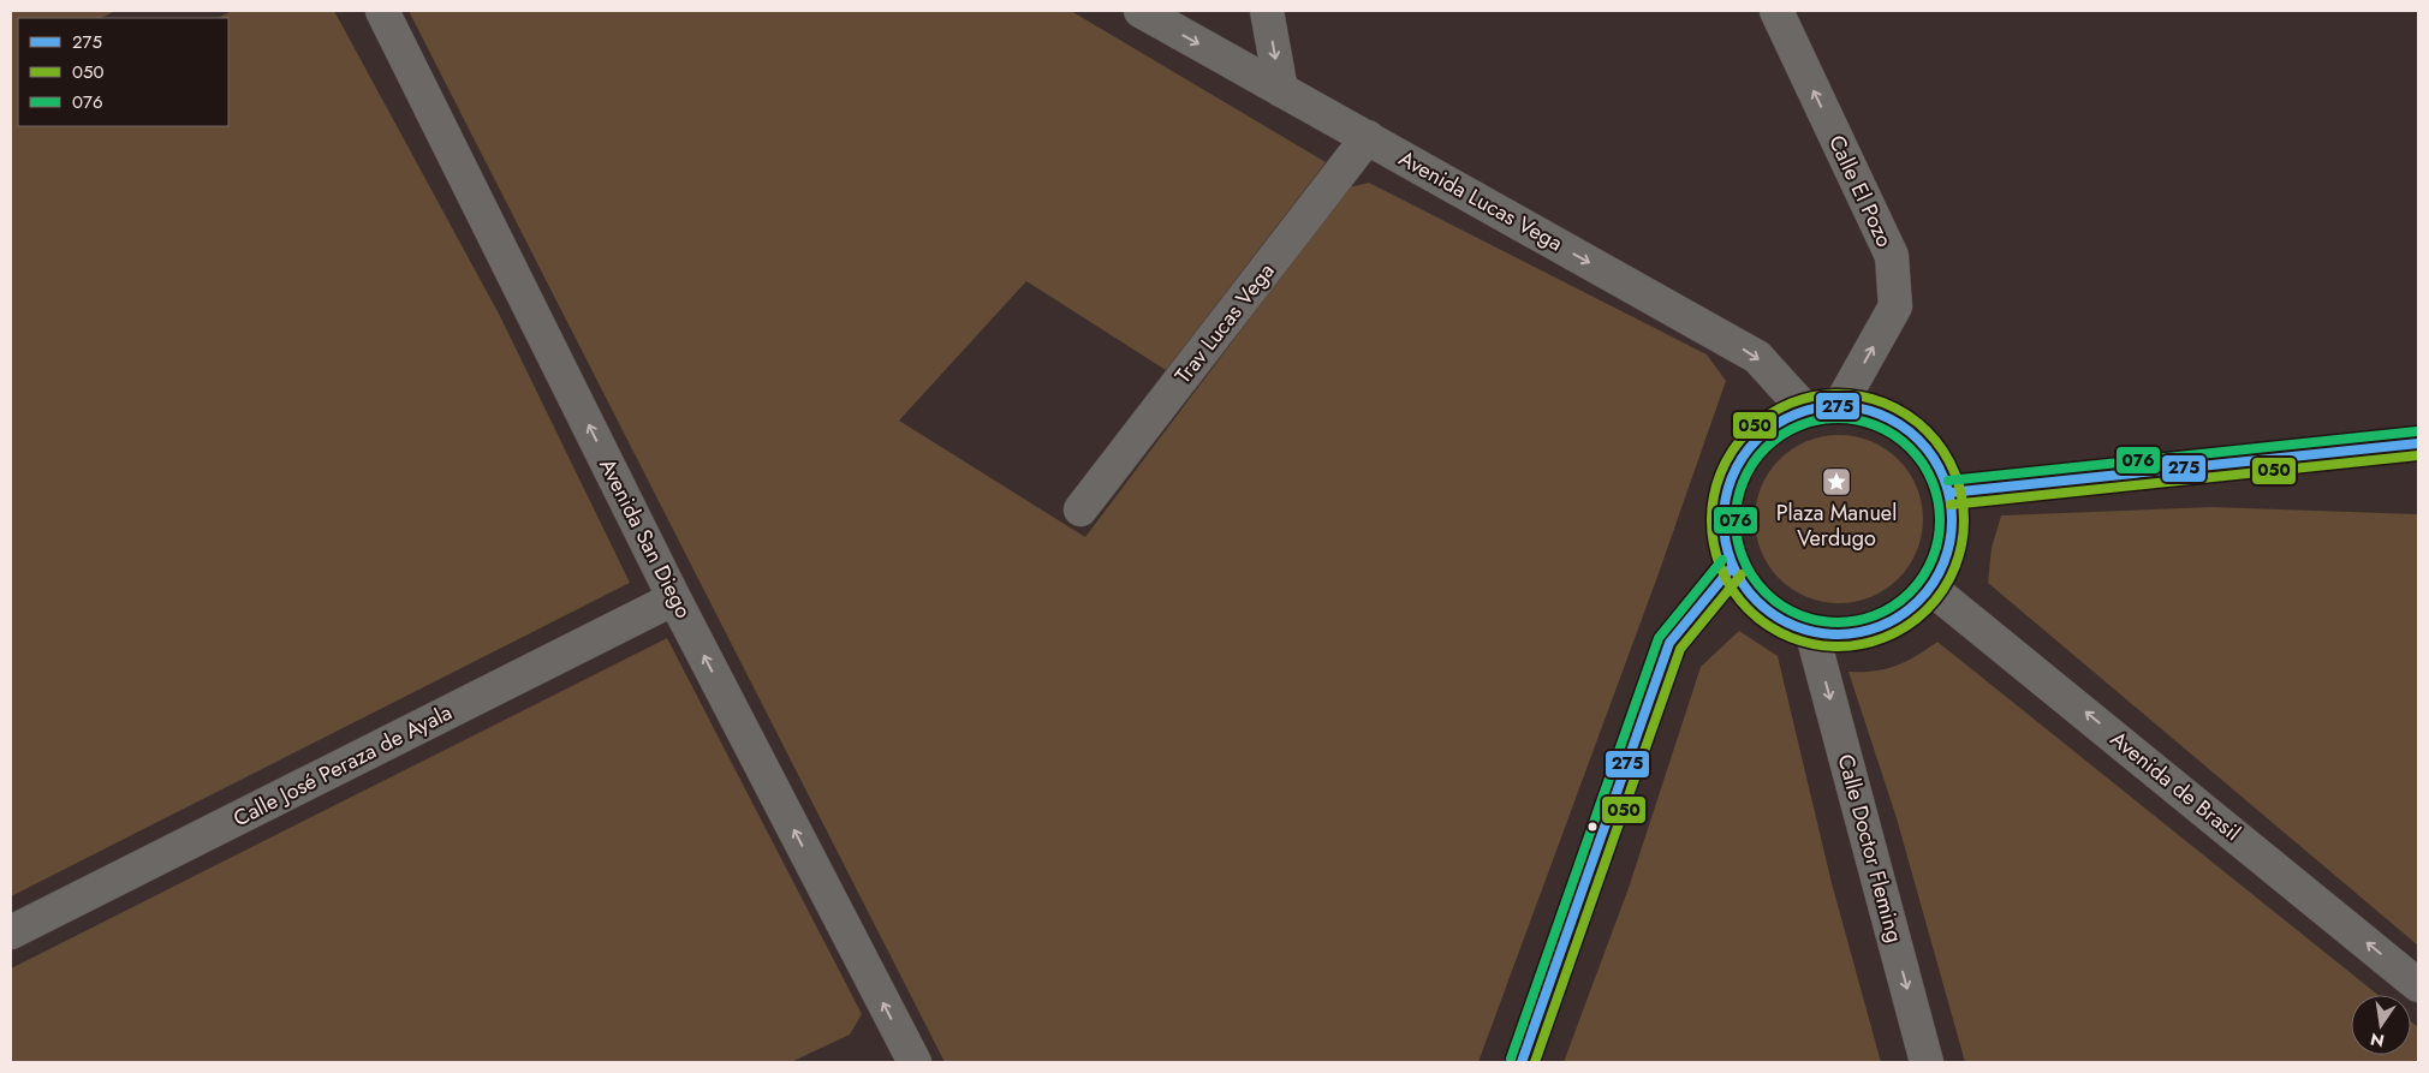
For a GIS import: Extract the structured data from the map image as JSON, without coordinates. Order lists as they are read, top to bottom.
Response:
{
  "streets": {
    "street": [
      "Calle El Pozo",
      "Avenida Lucas Vega",
      "Trav Lucas Vega",
      "Avenida San Diego",
      "Calle José Peraza de Ayala",
      "Avenida de Brasil",
      "Calle Doctor Fleming"
    ]
  },
  "crossings": [
    ["Avenida Lucas Vega", "Trav Lucas Vega"],
    ["Avenida San Diego", "Calle José Peraza de Ayala"]
  ],
  "one_way": [
    "Calle El Pozo",
    "Avenida Lucas Vega",
    "Avenida San Diego",
    "Avenida de Brasil",
    "Calle Doctor Fleming"
  ],
  "places": {
    "place": ["Plaza Manuel Verdugo"]
  },
  "lines": ["transit line 050", "transit line 275", "transit line 076"],
  "legend": ["275", "050", "076"],
  "north": "bottom"
}
